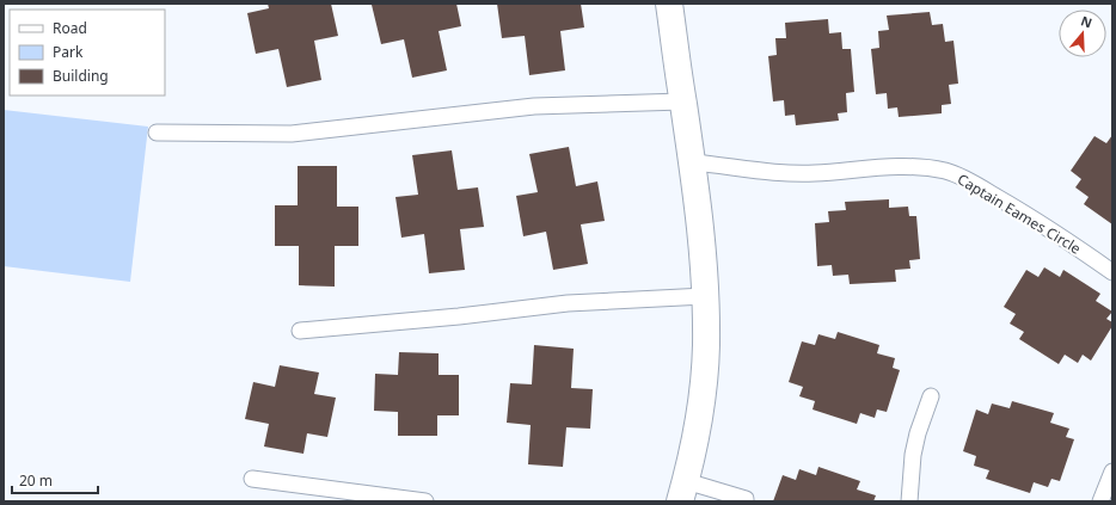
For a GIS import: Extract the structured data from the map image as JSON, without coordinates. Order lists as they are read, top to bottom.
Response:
{
  "streets": {
    "lane": ["Captain Eames Circle"]
  },
  "legend": ["Road", "Park", "Building"],
  "scale_bar": "20 m",
  "north": "top"
}
